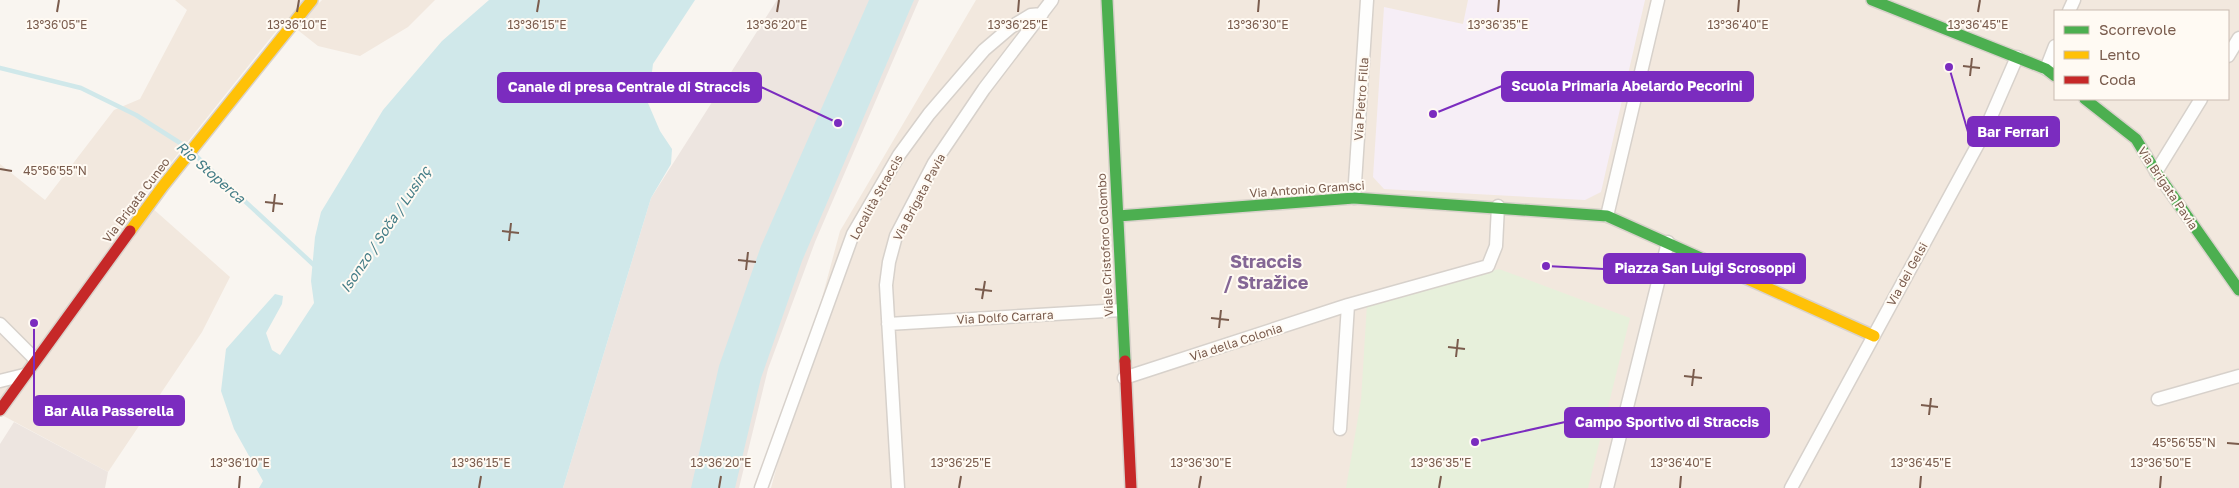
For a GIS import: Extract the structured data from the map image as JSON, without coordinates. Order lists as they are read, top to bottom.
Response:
{
  "streets": {
    "street": [
      "Via Pietro Filla",
      "Via Brigata Pavia",
      "Via Antonio Gramsci",
      "Località Straccis",
      "Via Brigata Cuneo",
      "Viale Cristoforo Colombo",
      "Via dei Gelsi",
      "Via Dolfo Carrara",
      "Via della Colonia"
    ]
  },
  "crossings": [
    ["Via Pietro Filla", "Via Antonio Gramsci"],
    ["Via Brigata Pavia", "Località Straccis"],
    ["Via Brigata Pavia", "Via Dolfo Carrara"],
    ["Via Antonio Gramsci", "Viale Cristoforo Colombo"],
    ["Via Antonio Gramsci", "Via della Colonia"],
    ["Viale Cristoforo Colombo", "Via Dolfo Carrara"],
    ["Viale Cristoforo Colombo", "Via della Colonia"]
  ],
  "districts": ["Straccis / Stražice"],
  "water": ["Rio Stoperca", "Isonzo / Soča / Lusinç"],
  "places": [
    "Bar Ferrari",
    "Scuola Primaria Abelardo Pecorini",
    "Canale di presa Centrale di Straccis",
    "Piazza San Luigi Scrosoppi",
    "Bar Alla Passerella",
    "Campo Sportivo di Straccis"
  ],
  "legend": ["Scorrevole", "Lento", "Coda"],
  "coordinates": [
    "13°36'05\"E",
    "13°36'10\"E",
    "13°36'15\"E",
    "13°36'20\"E",
    "13°36'25\"E",
    "13°36'30\"E",
    "13°36'35\"E",
    "13°36'40\"E",
    "13°36'45\"E",
    "45°56'55\"N",
    "13°36'50\"E"
  ]
}
